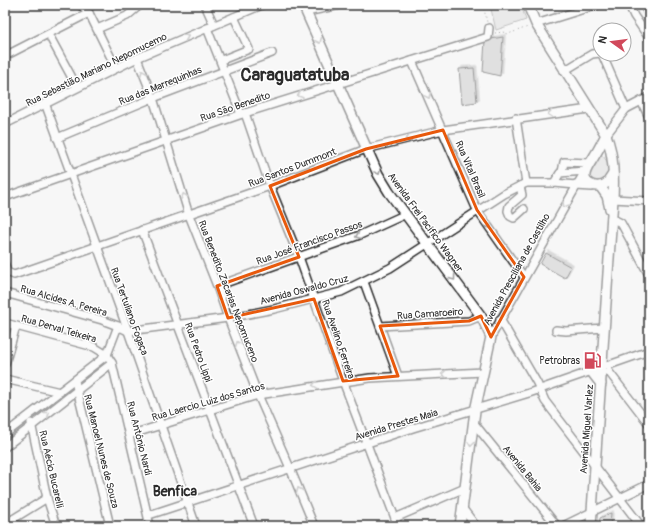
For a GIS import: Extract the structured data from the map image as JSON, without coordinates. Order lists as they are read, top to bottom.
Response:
{
  "streets": {
    "main road": ["Avenida Frei Pacifico Wagner", "Avenida Presciliana de Castilho", "Avenida Miguel Varlez"],
    "street": [
      "Rua Sebastião Mariano Nepomucemo",
      "Rua das Marrequinhas",
      "Rua São Benedito",
      "Rua Santos Dummont",
      "Rua Vital Brasil",
      "Rua José Francisco Passos",
      "Avenida Oswaldo Cruz",
      "Rua Benedito Zacarias Nepomuceno",
      "Rua Alcides A. Pereira",
      "Rua Tertuliano Fogaça",
      "Rua Camaroeiro",
      "Rua Derval Teixeira",
      "Rua Avelino Ferreira",
      "Rua Pedro Lippi",
      "Rua Laercio Luiz dos Santos",
      "Avenida Prestes Maia",
      "Rua Antônio Nardi",
      "Rua Manoel Nunes de Souza",
      "Avenida Bahia",
      "Rua Aécio Bucarelli"
    ]
  },
  "crossings": [
    ["Rua Sebastião Mariano Nepomucemo", "Rua Benedito Zacarias Nepomuceno"],
    ["Rua Sebastião Mariano Nepomucemo", "Rua Tertuliano Fogaça"],
    ["Rua Sebastião Mariano Nepomucemo", "Rua Avelino Ferreira"],
    ["Rua das Marrequinhas", "Rua Benedito Zacarias Nepomuceno"],
    ["Rua das Marrequinhas", "Rua Tertuliano Fogaça"],
    ["Rua das Marrequinhas", "Rua Avelino Ferreira"],
    ["Rua São Benedito", "Rua Vital Brasil"],
    ["Rua São Benedito", "Avenida Frei Pacifico Wagner"],
    ["Rua São Benedito", "Rua Benedito Zacarias Nepomuceno"],
    ["Rua São Benedito", "Rua Tertuliano Fogaça"],
    ["Rua São Benedito", "Rua Avelino Ferreira"],
    ["Rua Santos Dummont", "Rua Vital Brasil"],
    ["Rua Santos Dummont", "Avenida Frei Pacifico Wagner"],
    ["Rua Santos Dummont", "Rua Benedito Zacarias Nepomuceno"],
    ["Rua Santos Dummont", "Rua Tertuliano Fogaça"],
    ["Rua Santos Dummont", "Rua Avelino Ferreira"],
    ["Rua Santos Dummont", "Rua Pedro Lippi"],
    ["Rua Vital Brasil", "Avenida Presciliana de Castilho"],
    ["Rua Vital Brasil", "Avenida Oswaldo Cruz"],
    ["Avenida Frei Pacifico Wagner", "Rua José Francisco Passos"],
    ["Avenida Frei Pacifico Wagner", "Avenida Presciliana de Castilho"],
    ["Avenida Frei Pacifico Wagner", "Avenida Oswaldo Cruz"],
    ["Avenida Frei Pacifico Wagner", "Rua Camaroeiro"],
    ["Rua José Francisco Passos", "Rua Benedito Zacarias Nepomuceno"],
    ["Rua José Francisco Passos", "Rua Avelino Ferreira"],
    ["Avenida Presciliana de Castilho", "Avenida Oswaldo Cruz"],
    ["Avenida Presciliana de Castilho", "Rua Laercio Luiz dos Santos"],
    ["Avenida Presciliana de Castilho", "Avenida Prestes Maia"],
    ["Avenida Presciliana de Castilho", "Avenida Miguel Varlez"],
    ["Avenida Presciliana de Castilho", "Avenida Bahia"],
    ["Avenida Oswaldo Cruz", "Rua Benedito Zacarias Nepomuceno"],
    ["Avenida Oswaldo Cruz", "Rua Alcides A. Pereira"],
    ["Avenida Oswaldo Cruz", "Rua Tertuliano Fogaça"],
    ["Avenida Oswaldo Cruz", "Rua Avelino Ferreira"],
    ["Avenida Oswaldo Cruz", "Rua Pedro Lippi"],
    ["Rua Benedito Zacarias Nepomuceno", "Rua Laercio Luiz dos Santos"],
    ["Rua Benedito Zacarias Nepomuceno", "Avenida Prestes Maia"],
    ["Rua Alcides A. Pereira", "Rua Tertuliano Fogaça"],
    ["Rua Tertuliano Fogaça", "Rua Laercio Luiz dos Santos"],
    ["Rua Tertuliano Fogaça", "Avenida Prestes Maia"],
    ["Rua Derval Teixeira", "Rua Antônio Nardi"],
    ["Rua Avelino Ferreira", "Rua Laercio Luiz dos Santos"],
    ["Rua Avelino Ferreira", "Avenida Prestes Maia"],
    ["Rua Pedro Lippi", "Rua Laercio Luiz dos Santos"],
    ["Rua Pedro Lippi", "Avenida Prestes Maia"],
    ["Rua Laercio Luiz dos Santos", "Rua Antônio Nardi"],
    ["Avenida Prestes Maia", "Avenida Miguel Varlez"],
    ["Avenida Prestes Maia", "Rua Antônio Nardi"]
  ],
  "one_way": [
    "Rua Vital Brasil",
    "Avenida Frei Pacifico Wagner",
    "Rua José Francisco Passos",
    "Avenida Presciliana de Castilho",
    "Rua Benedito Zacarias Nepomuceno",
    "Rua Laercio Luiz dos Santos"
  ],
  "districts": ["Caraguatatuba", "Benfica"],
  "places": {
    "fuel station": ["Petrobras"]
  },
  "north": "left"
}
